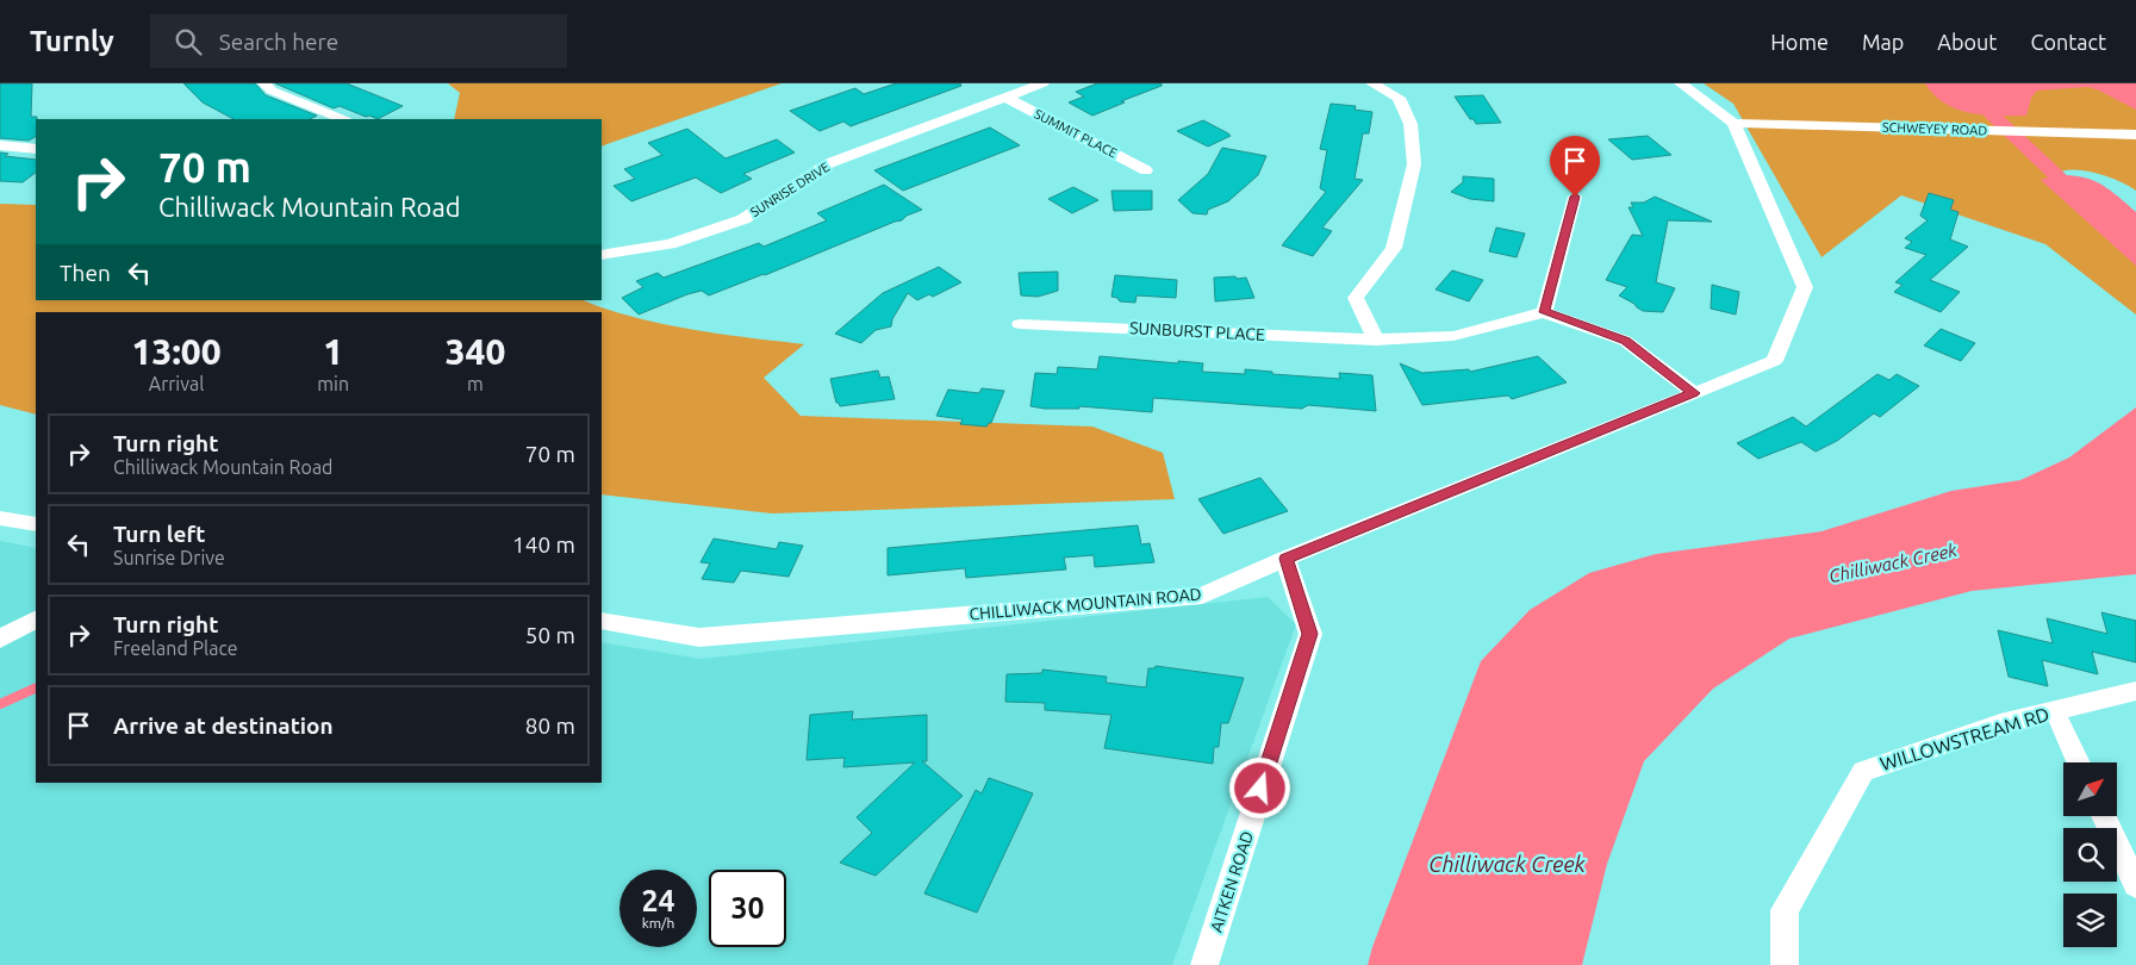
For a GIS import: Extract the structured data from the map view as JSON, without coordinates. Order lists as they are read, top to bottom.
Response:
{
  "streets": {
    "street": [
      "SCHWEYEY ROAD",
      "SUMMIT PLACE",
      "SUNRISE DRIVE",
      "SUNBURST PLACE",
      "CHILLIWACK MOUNTAIN ROAD",
      "WILLOWSTREAM RD",
      "AITKEN ROAD"
    ]
  },
  "crossings": [
    ["SCHWEYEY ROAD", "CHILLIWACK MOUNTAIN ROAD"],
    ["SUMMIT PLACE", "SUNRISE DRIVE"],
    ["CHILLIWACK MOUNTAIN ROAD", "AITKEN ROAD"]
  ],
  "water": ["Chilliwack Creek"],
  "north": "top right",
  "page": {
    "header": "Turnly",
    "search": "Search here",
    "nav": [
      "Home",
      "Map",
      "About",
      "Contact"
    ],
    "turn": ["70 m", "Chilliwack Mountain Road"],
    "then": "Then",
    "eta": [
      "13:00",
      "Arrival",
      "1",
      "min",
      "340",
      "m"
    ],
    "list": [
      {
        "name": "Turn right",
        "note": "Chilliwack Mountain Road",
        "value": "70 m"
      },
      {
        "name": "Turn left",
        "note": "Sunrise Drive",
        "value": "140 m"
      },
      {
        "name": "Turn right",
        "note": "Freeland Place",
        "value": "50 m"
      },
      {
        "name": "Arrive at destination",
        "value": "80 m"
      }
    ],
    "speed": "24 km/h",
    "limit": "30"
  }
}
